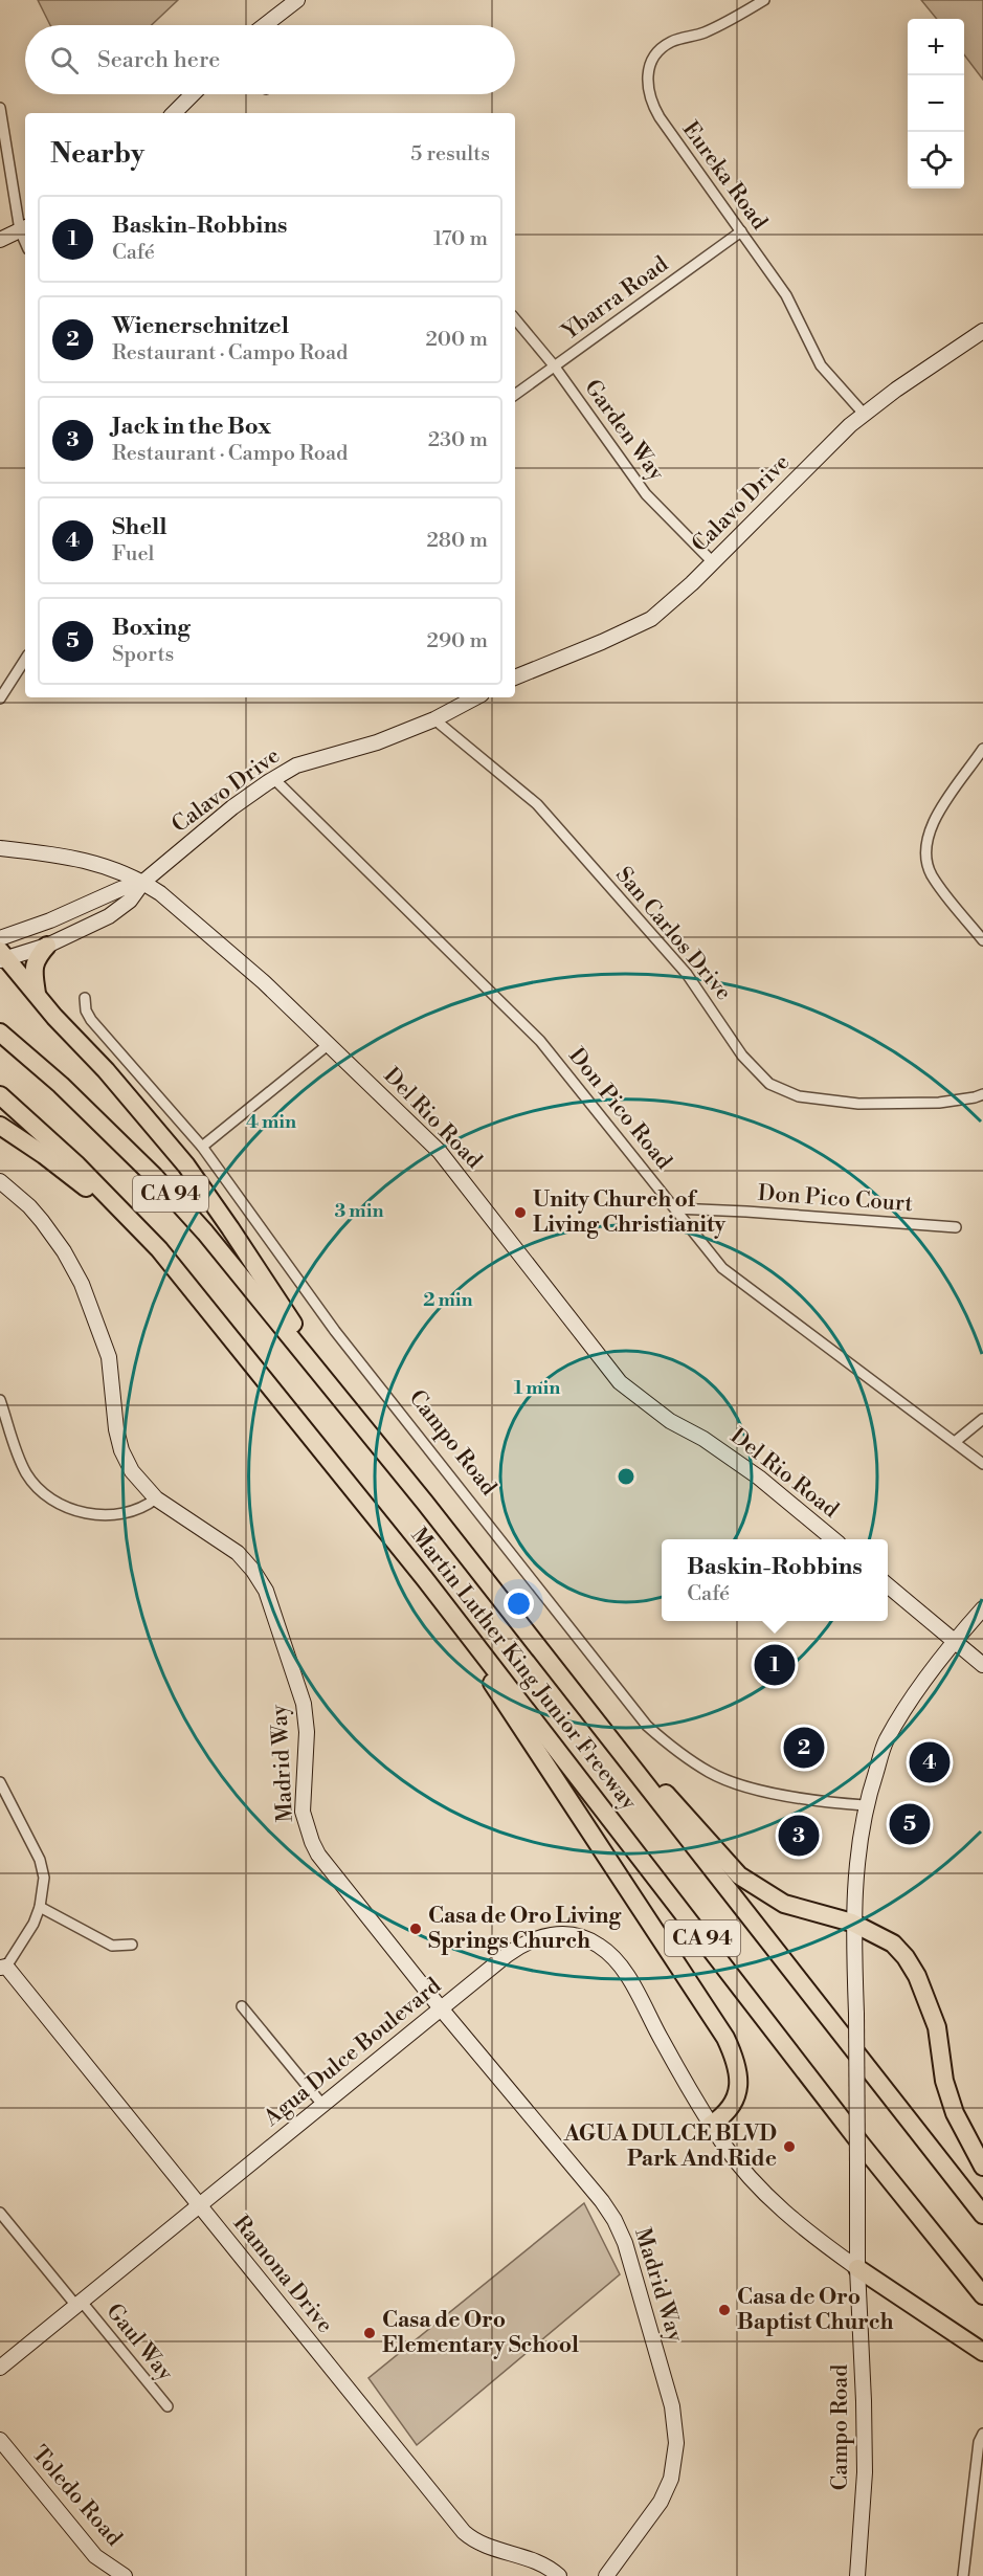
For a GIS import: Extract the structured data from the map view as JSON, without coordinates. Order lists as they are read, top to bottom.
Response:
{
  "streets": {
    "highway": ["CA 94", "Martin Luther King Junior Freeway"],
    "street": [
      "Eureka Road",
      "Ybarra Road",
      "Garden Way",
      "Calavo Drive",
      "San Carlos Drive",
      "Don Pico Road",
      "Del Rio Road",
      "Don Pico Court",
      "Campo Road",
      "Madrid Way",
      "Agua Dulce Boulevard",
      "Ramona Drive",
      "Gaul Way",
      "Toledo Road"
    ]
  },
  "crossings": [
    ["Eureka Road", "Ybarra Road"],
    ["Eureka Road", "Calavo Drive"],
    ["Ybarra Road", "Garden Way"],
    ["Garden Way", "Calavo Drive"],
    ["Calavo Drive", "San Carlos Drive"],
    ["Calavo Drive", "Don Pico Road"],
    ["Calavo Drive", "Del Rio Road"],
    ["Don Pico Road", "Don Pico Court"],
    ["Campo Road", "Agua Dulce Boulevard"],
    ["Madrid Way", "Agua Dulce Boulevard"],
    ["Agua Dulce Boulevard", "Ramona Drive"],
    ["Agua Dulce Boulevard", "Gaul Way"]
  ],
  "places": [
    "Unity Church of Living Christianity",
    "Casa de Oro Living Springs Church",
    "AGUA DULCE BLVD Park And Ride",
    "Casa de Oro Baptist Church",
    "Casa de Oro Elementary School"
  ],
  "page": {
    "map_buttons": ["+", "−"],
    "search": "Search here",
    "heading": ["Nearby", "5 results"],
    "list": [
      {
        "mark": "1",
        "name": "Baskin-Robbins",
        "note": "Café",
        "value": "170 m"
      },
      {
        "mark": "2",
        "name": "Wienerschnitzel",
        "note": "Restaurant · Campo Road",
        "value": "200 m"
      },
      {
        "mark": "3",
        "name": "Jack in the Box",
        "note": "Restaurant · Campo Road",
        "value": "230 m"
      },
      {
        "mark": "4",
        "name": "Shell",
        "note": "Fuel",
        "value": "280 m"
      },
      {
        "mark": "5",
        "name": "Boxing",
        "note": "Sports",
        "value": "290 m"
      }
    ],
    "popup": ["Baskin-Robbins", "Café"],
    "pins": [
      "1",
      "2",
      "4",
      "5",
      "3"
    ]
  },
  "rings": [
    "4 min",
    "3 min",
    "2 min",
    "1 min"
  ]
}
